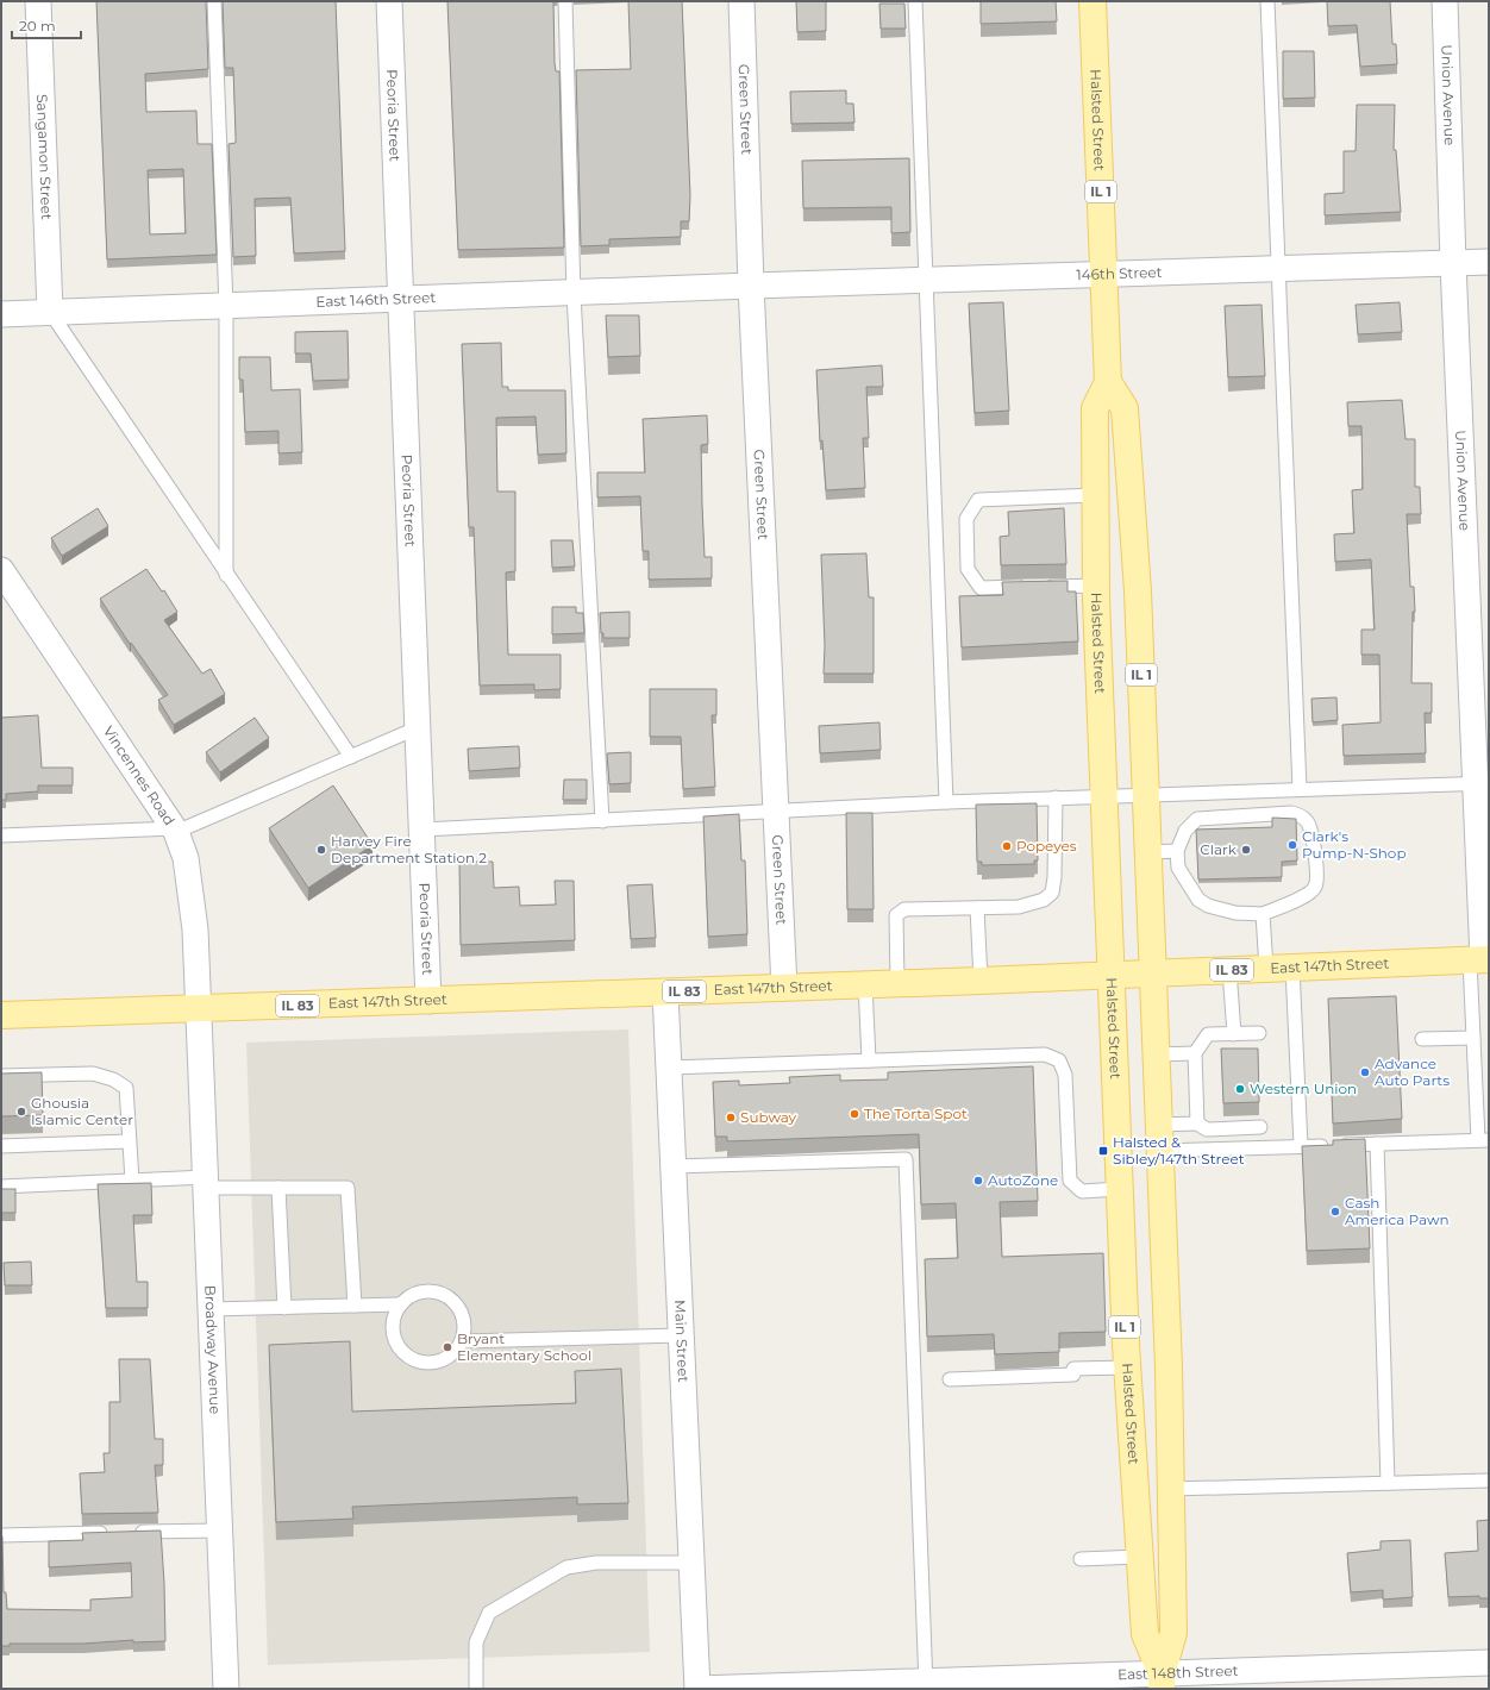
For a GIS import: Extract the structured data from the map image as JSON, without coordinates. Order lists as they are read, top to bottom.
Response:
{
  "streets": {
    "main road": [
      "Halsted Street",
      "IL 1",
      "East 147th Street",
      "IL 83"
    ],
    "street": [
      "Union Avenue",
      "Green Street",
      "Peoria Street",
      "Sangamon Street",
      "146th Street",
      "East 146th Street",
      "Vincennes Road",
      "Main Street",
      "Broadway Avenue",
      "East 148th Street"
    ]
  },
  "crossings": [
    ["Union Avenue", "146th Street"],
    ["Union Avenue", "East 147th Street"],
    ["Green Street", "146th Street"],
    ["Green Street", "East 146th Street"],
    ["Green Street", "East 147th Street"],
    ["Peoria Street", "East 146th Street"],
    ["Peoria Street", "East 147th Street"],
    ["Halsted Street", "146th Street"],
    ["Halsted Street", "East 147th Street"],
    ["Halsted Street", "East 148th Street"],
    ["Sangamon Street", "East 146th Street"],
    ["146th Street", "East 146th Street"],
    ["Vincennes Road", "East 147th Street"],
    ["Vincennes Road", "Broadway Avenue"],
    ["East 147th Street", "Main Street"],
    ["East 147th Street", "Broadway Avenue"],
    ["Main Street", "East 148th Street"]
  ],
  "places": {
    "other": [
      "Clark's Pump-N-Shop",
      "Popeyes",
      "Harvey Fire Department Station 2",
      "Clark",
      "Advance Auto Parts",
      "Western Union",
      "Ghousia Islamic Center",
      "The Torta Spot",
      "Subway",
      "AutoZone",
      "Cash America Pawn",
      "Bryant Elementary School"
    ],
    "transit": ["Halsted & Sibley/147th Street"]
  },
  "scale_bar": "20 m"
}
